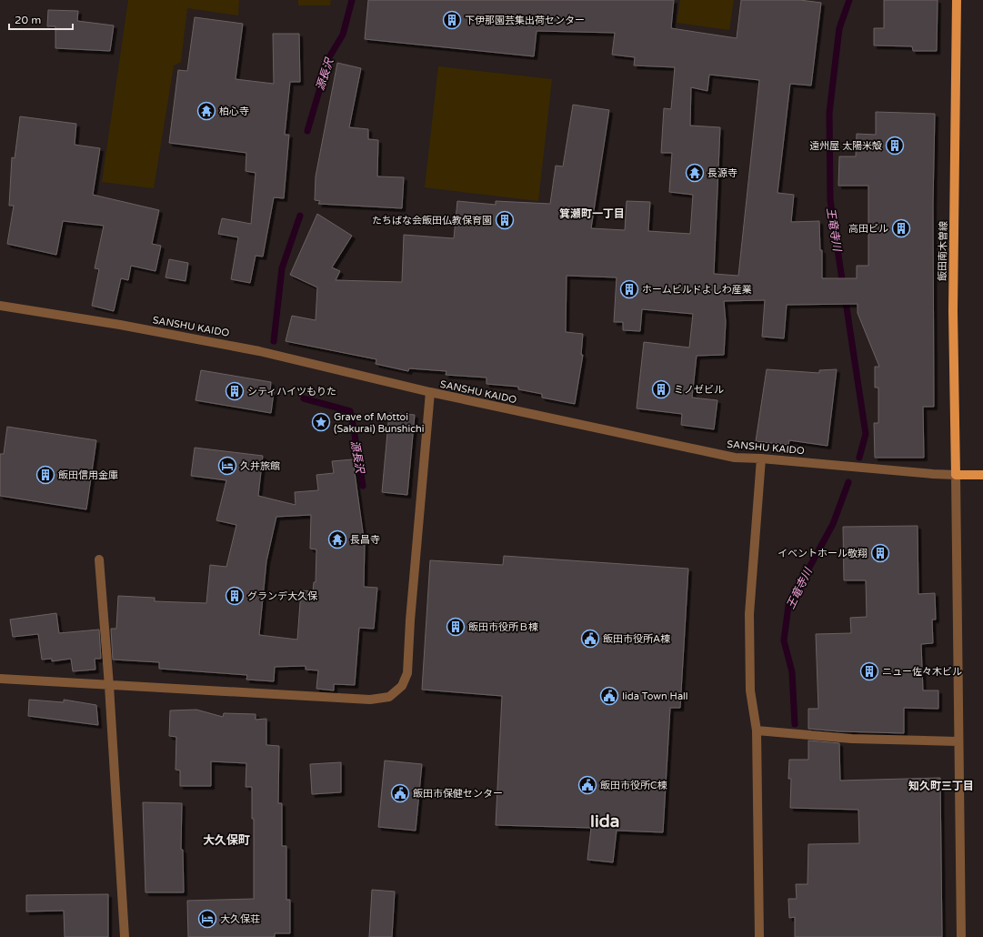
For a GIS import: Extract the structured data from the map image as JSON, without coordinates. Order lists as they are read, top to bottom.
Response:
{
  "streets": {
    "main road": ["飯田南木曽線"],
    "street": ["SANSHU KAIDO"]
  },
  "crossings": [
    ["飯田南木曽線", "SANSHU KAIDO"]
  ],
  "districts": [
    "箕瀬町一丁目",
    "知久町三丁目",
    "Iida",
    "大久保町"
  ],
  "water": ["源長沢", "王竜寺川"],
  "places": {
    "building": [
      "下伊那園芸集出荷センター",
      "遠州屋 太陽米殻",
      "たちばな会飯田仏教保育園",
      "高田ビル",
      "ホームビルドよしわ産業",
      "ミノゼビル",
      "シティハイツもりた",
      "飯田信用金庫",
      "イベントホール敬翔",
      "グランデ大久保",
      "飯田市役所Ｂ棟",
      "ニュー佐々木ビル"
    ],
    "temple": ["柏心寺", "長源寺", "長昌寺"],
    "place": ["Grave of Mottoi (Sakurai) Bunshichi"],
    "hotel": ["久井旅館", "大久保荘"],
    "public building": [
      "飯田市役所A棟",
      "Iida Town Hall",
      "飯田市役所C棟",
      "飯田市保健センター"
    ]
  },
  "scale_bar": "20 m"
}
